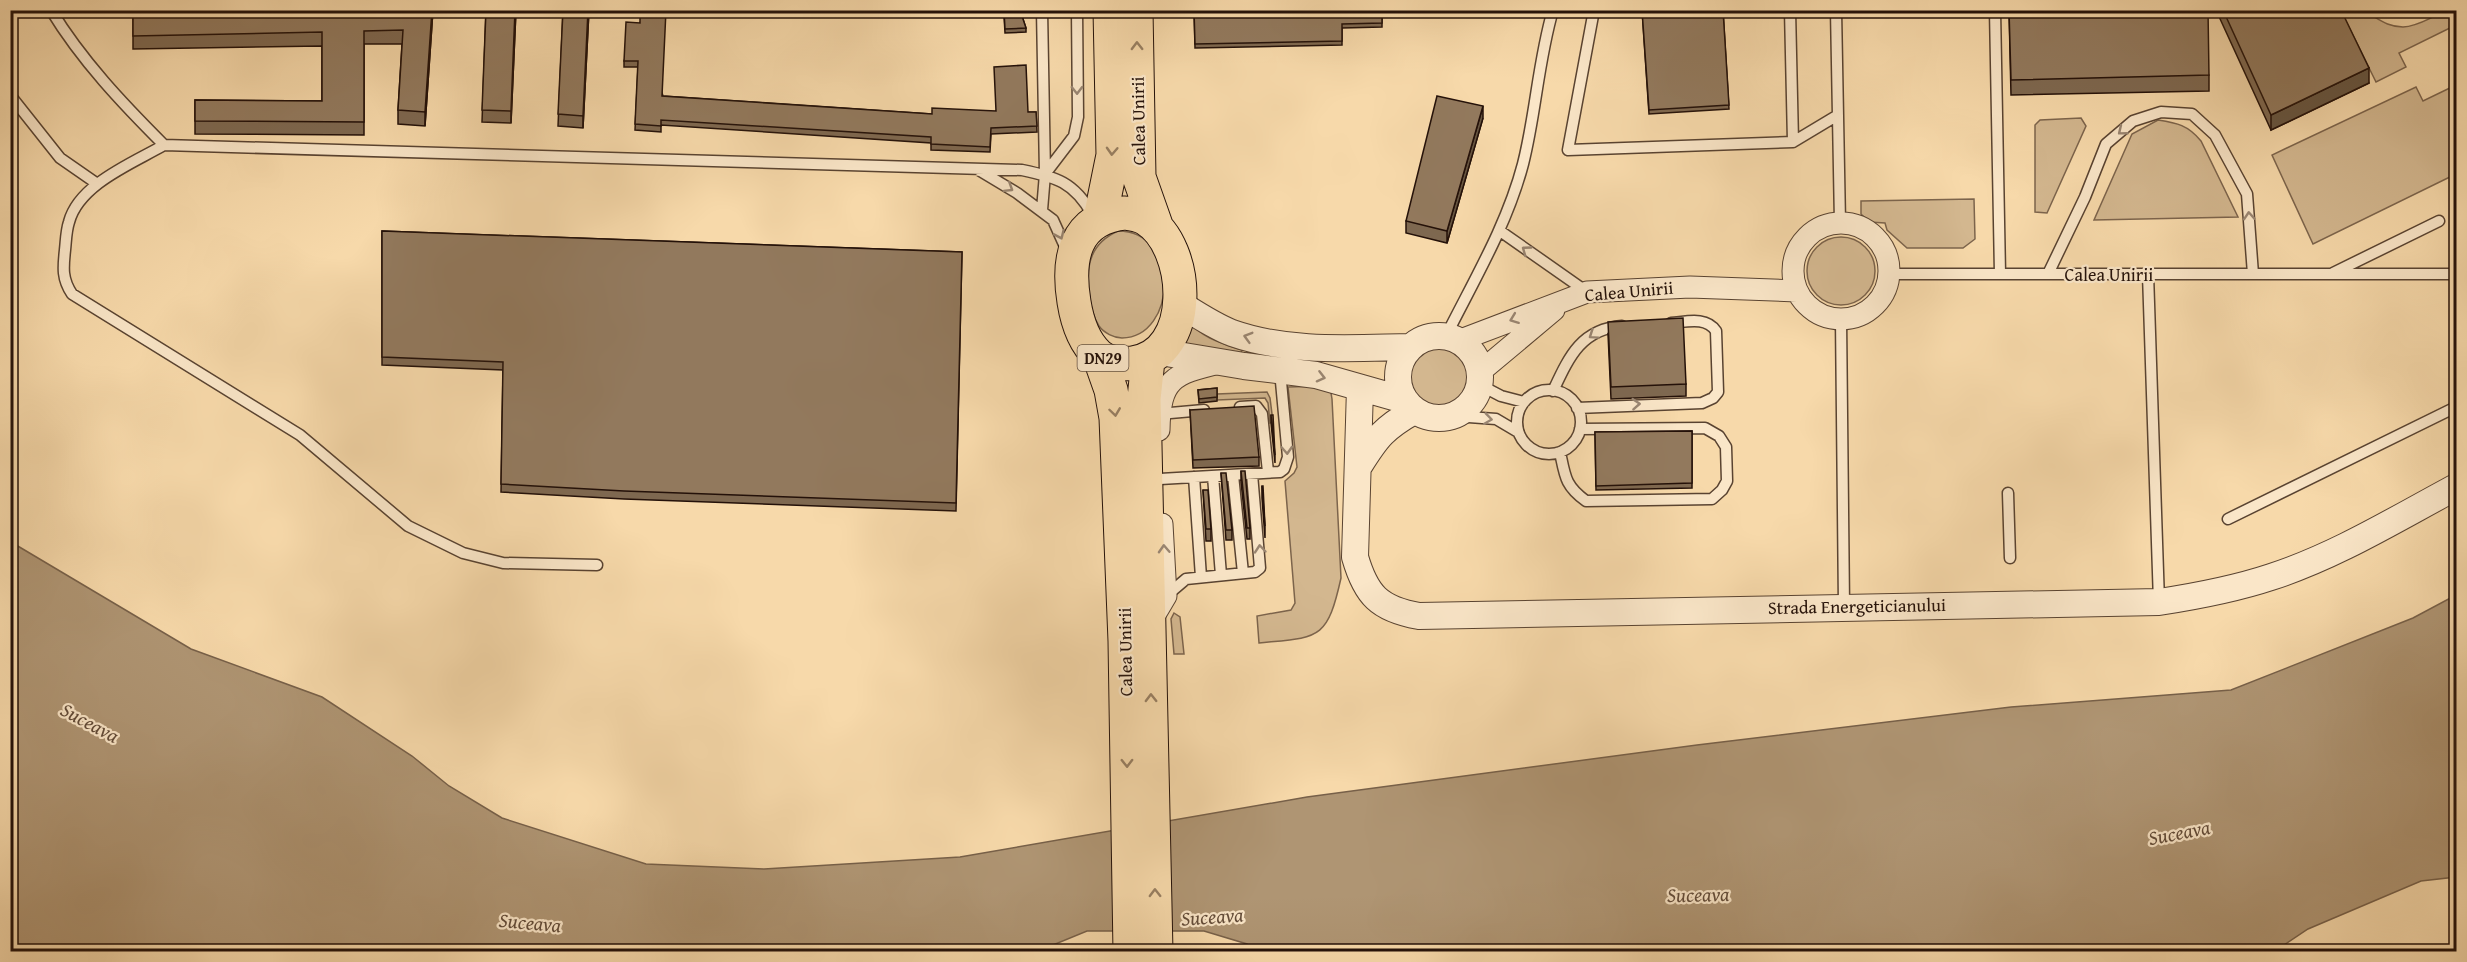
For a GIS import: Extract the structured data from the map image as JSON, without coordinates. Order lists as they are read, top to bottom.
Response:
{
  "streets": {
    "main road": ["Calea Unirii", "DN29"],
    "street": ["Strada Energeticianului"]
  },
  "crossings": [
    ["Calea Unirii", "DN29"],
    ["Calea Unirii", "Strada Energeticianului"]
  ],
  "water": ["Suceava"]
}
